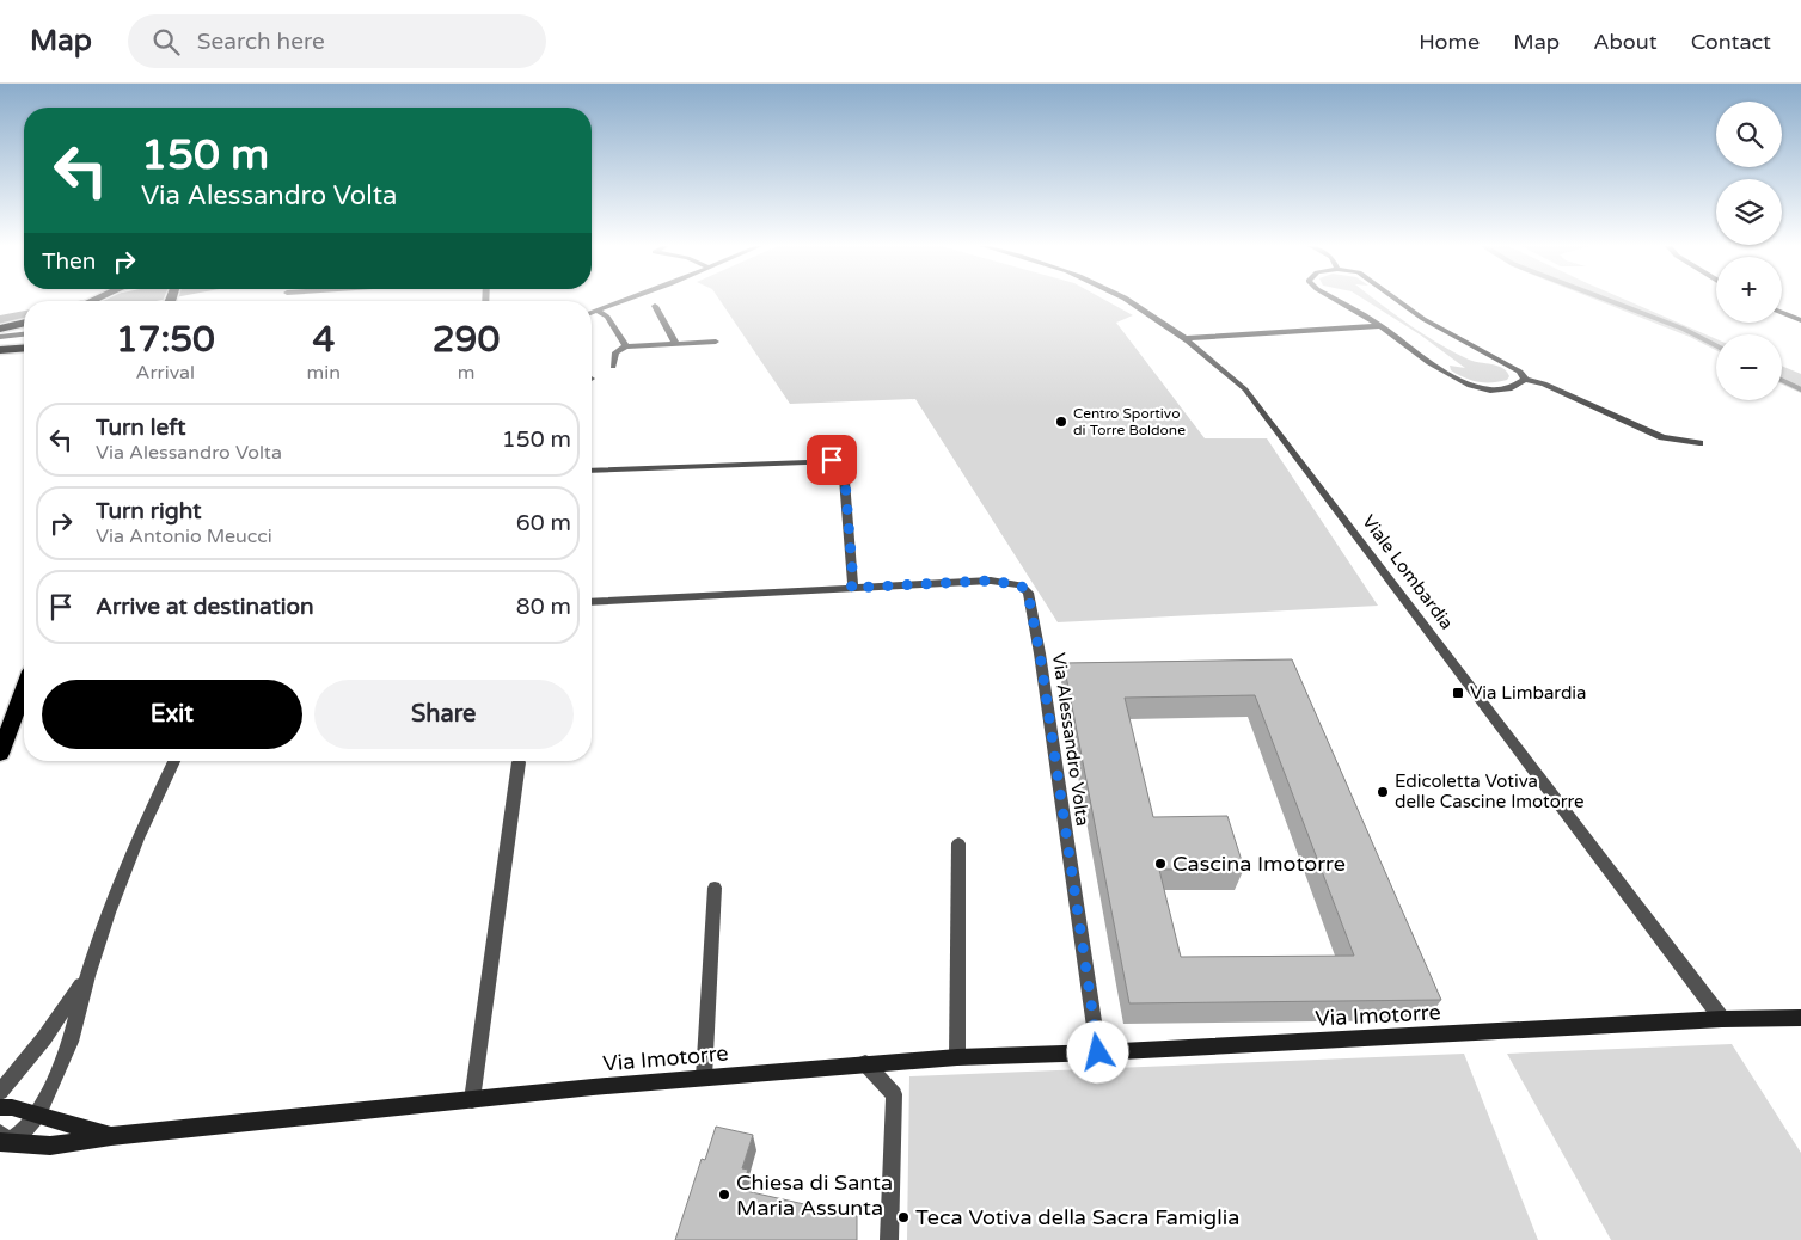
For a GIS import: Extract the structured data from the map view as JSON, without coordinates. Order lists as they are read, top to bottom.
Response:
{
  "streets": {
    "street": ["Viale Lombardia", "Via Alessandro Volta", "Via Imotorre"]
  },
  "crossings": [
    ["Viale Lombardia", "Via Imotorre"],
    ["Via Alessandro Volta", "Via Imotorre"]
  ],
  "places": {
    "other": [
      "Centro Sportivo di Torre Boldone",
      "Edicoletta Votiva delle Cascine Imotorre",
      "Cascina Imotorre",
      "Chiesa di Santa Maria Assunta",
      "Teca Votiva della Sacra Famiglia"
    ],
    "transit": ["Via Limbardia"]
  },
  "page": {
    "header": "Map",
    "search": "Search here",
    "nav": [
      "Home",
      "Map",
      "About",
      "Contact"
    ],
    "map_buttons": ["+", "−"],
    "turn": ["150 m", "Via Alessandro Volta"],
    "then": "Then",
    "eta": [
      "17:50",
      "Arrival",
      "4",
      "min",
      "290",
      "m"
    ],
    "list": [
      {
        "name": "Turn left",
        "note": "Via Alessandro Volta",
        "value": "150 m"
      },
      {
        "name": "Turn right",
        "note": "Via Antonio Meucci",
        "value": "60 m"
      },
      {
        "name": "Arrive at destination",
        "value": "80 m"
      }
    ],
    "buttons": ["Exit", "Share"]
  }
}
